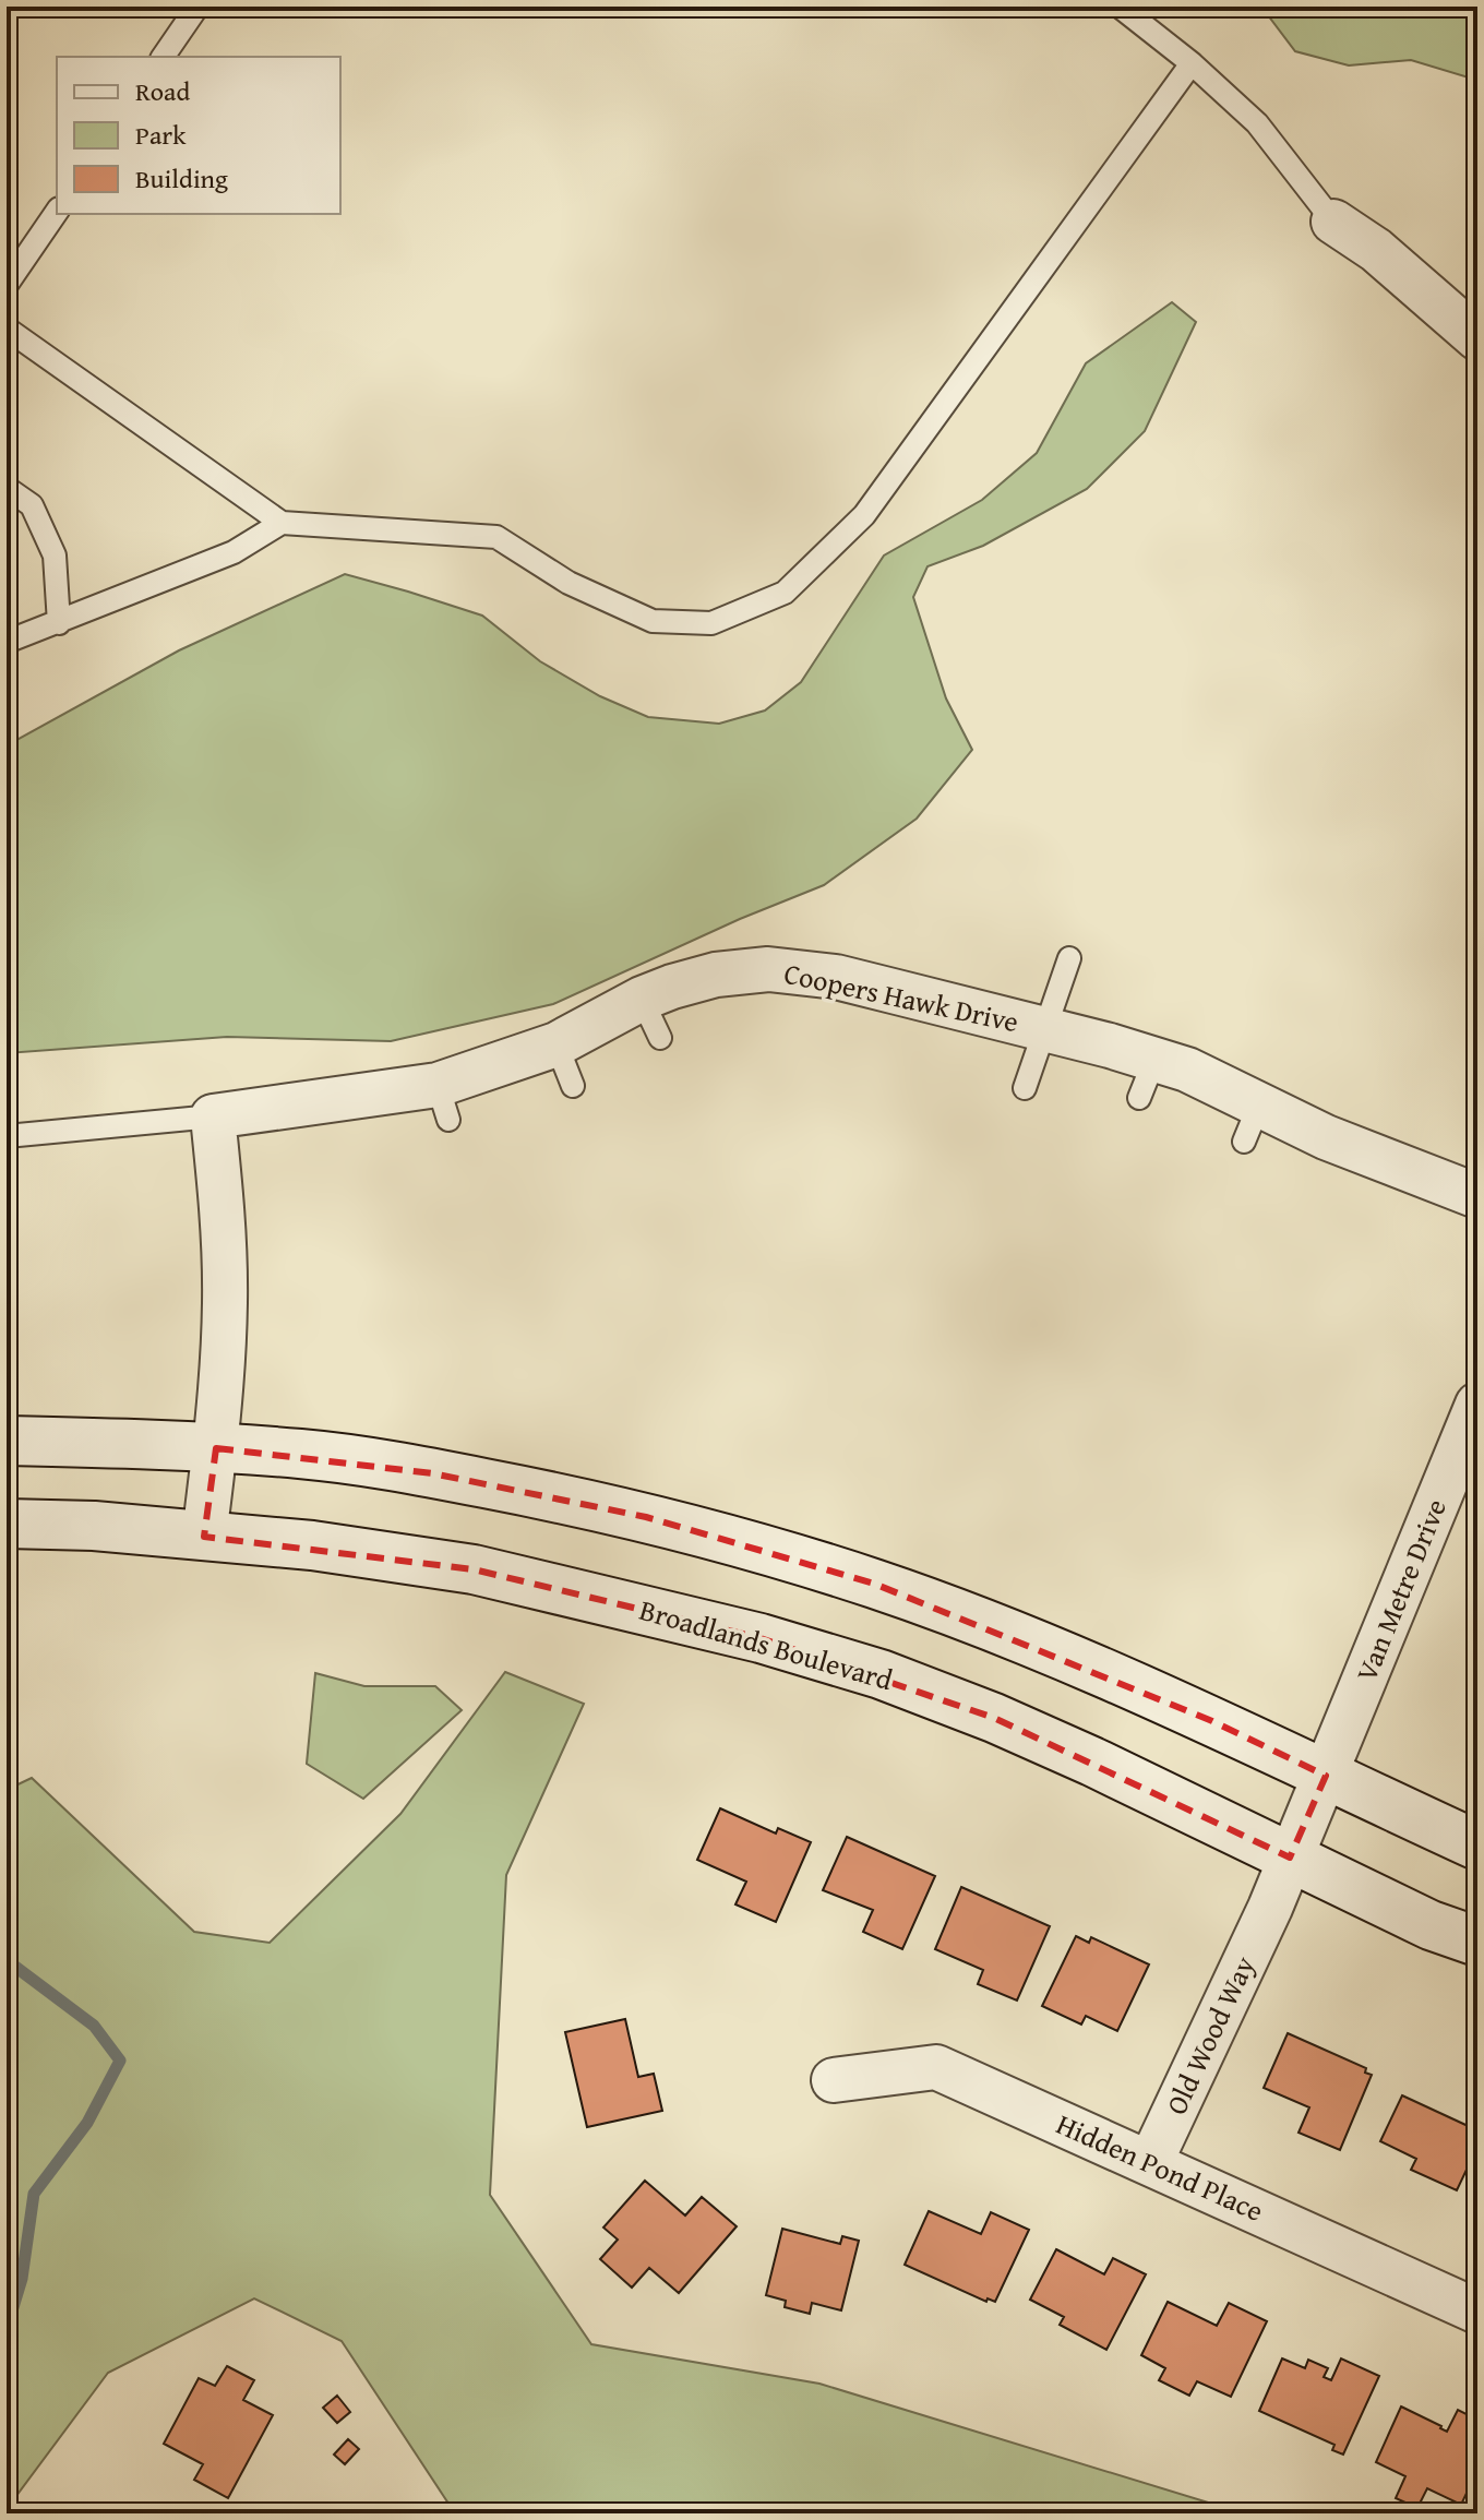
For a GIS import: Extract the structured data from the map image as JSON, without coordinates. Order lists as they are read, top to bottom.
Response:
{
  "streets": {
    "main road": ["Broadlands Boulevard"],
    "street": [
      "Coopers Hawk Drive",
      "Van Metre Drive",
      "Old Wood Way",
      "Hidden Pond Place"
    ]
  },
  "crossings": [
    ["Van Metre Drive", "Broadlands Boulevard"],
    ["Van Metre Drive", "Old Wood Way"],
    ["Broadlands Boulevard", "Old Wood Way"],
    ["Old Wood Way", "Hidden Pond Place"]
  ],
  "legend": ["Road", "Park", "Building"]
}
